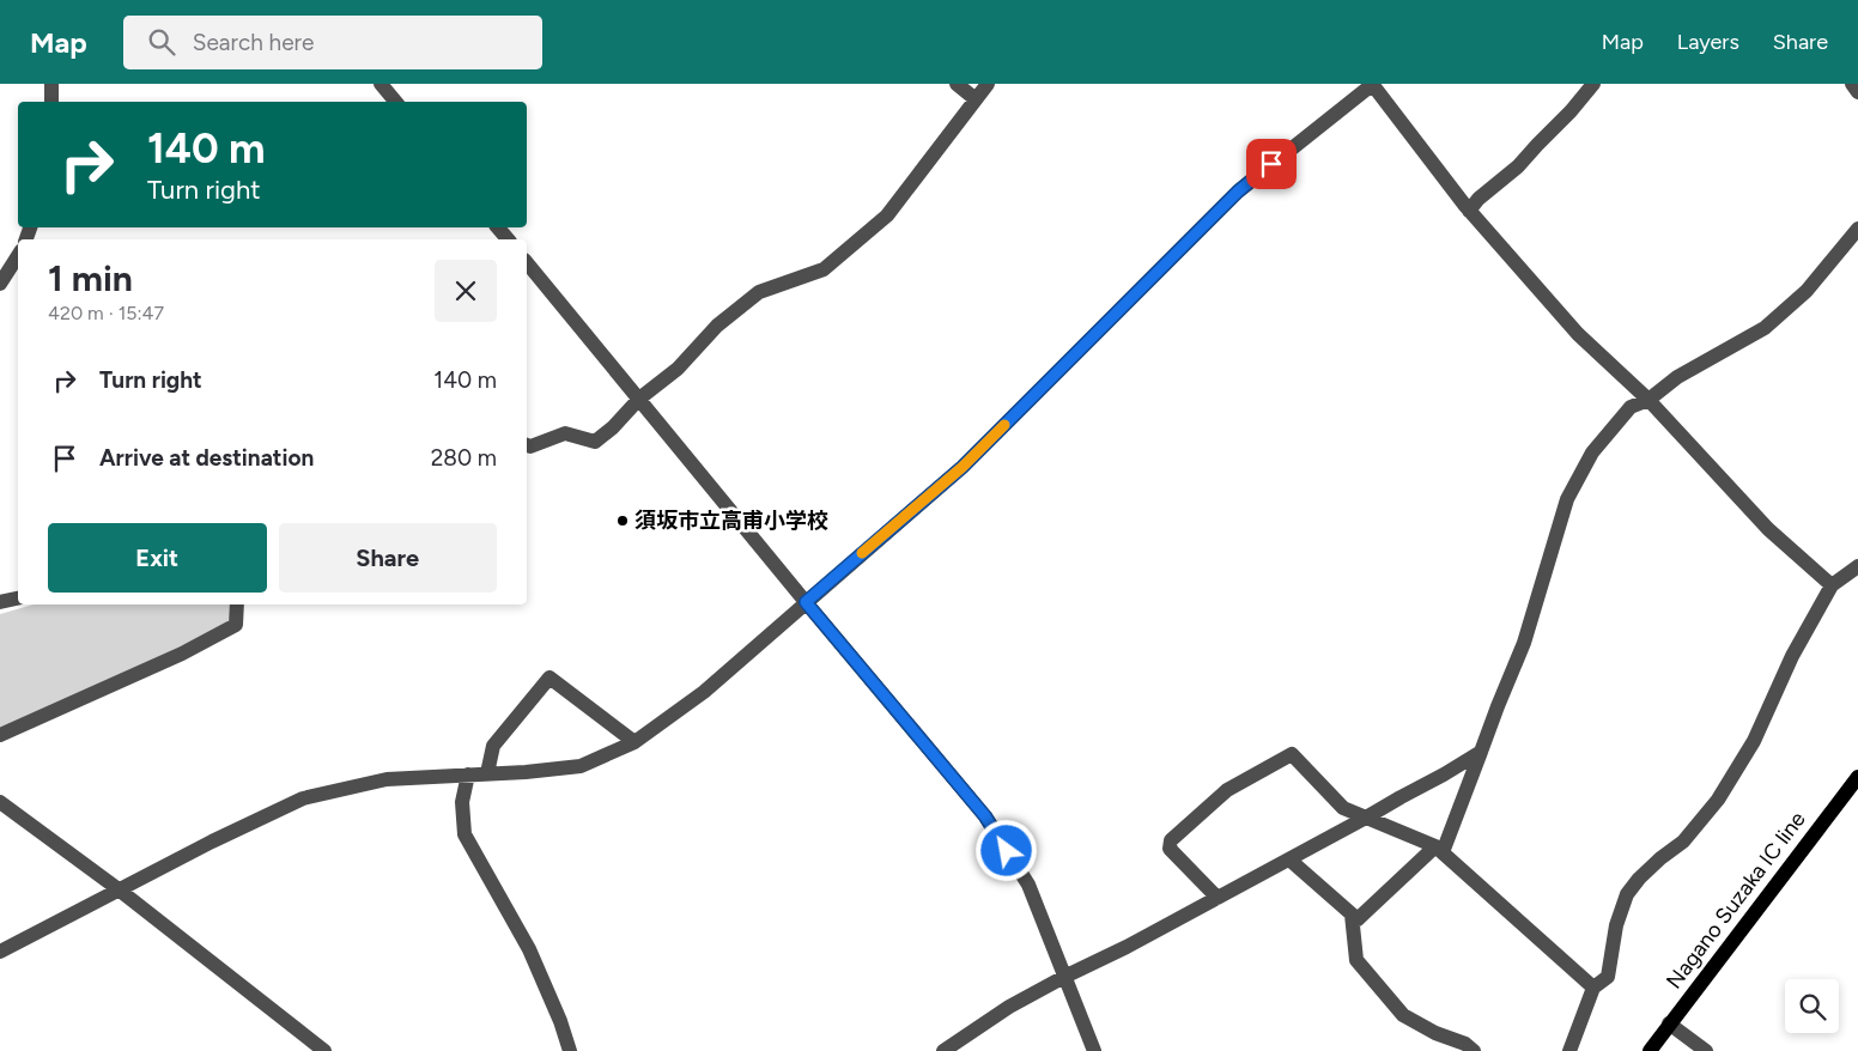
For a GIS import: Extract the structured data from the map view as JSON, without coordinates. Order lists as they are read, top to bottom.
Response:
{
  "streets": {
    "main road": ["Nagano Suzaka IC line"]
  },
  "places": ["須坂市立高甫小学校"],
  "page": {
    "header": "Map",
    "search": "Search here",
    "nav": ["Map", "Layers", "Share"],
    "turn": ["140 m", "Turn right"],
    "heading": ["1 min", "420 m · 15:47"],
    "list": [
      {
        "name": "Turn right",
        "value": "140 m"
      },
      {
        "name": "Arrive at destination",
        "value": "280 m"
      }
    ],
    "buttons": ["Exit", "Share"]
  }
}
